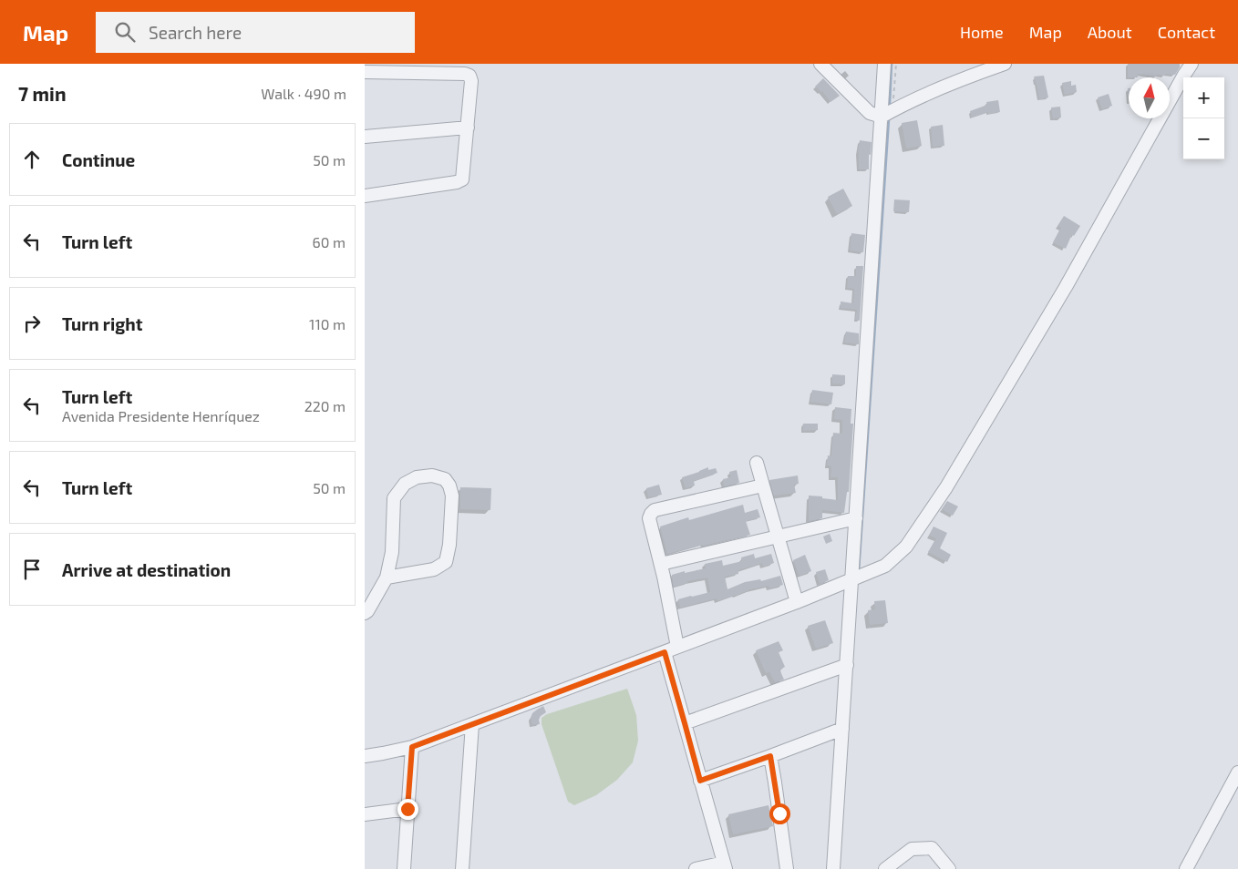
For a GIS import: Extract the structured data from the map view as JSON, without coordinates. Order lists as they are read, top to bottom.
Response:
{
  "north": "top",
  "page": {
    "header": "Map",
    "search": "Search here",
    "nav": [
      "Home",
      "Map",
      "About",
      "Contact"
    ],
    "heading": ["7 min", "Walk · 490 m"],
    "map_buttons": ["+", "−"],
    "list": [
      ["Continue", "50 m"],
      ["Turn left", "60 m"],
      ["Turn right", "110 m"],
      ["Turn left", "Avenida Presidente Henríquez", "220 m"],
      ["Turn left", "50 m"],
      "Arrive at destination"
    ]
  }
}
